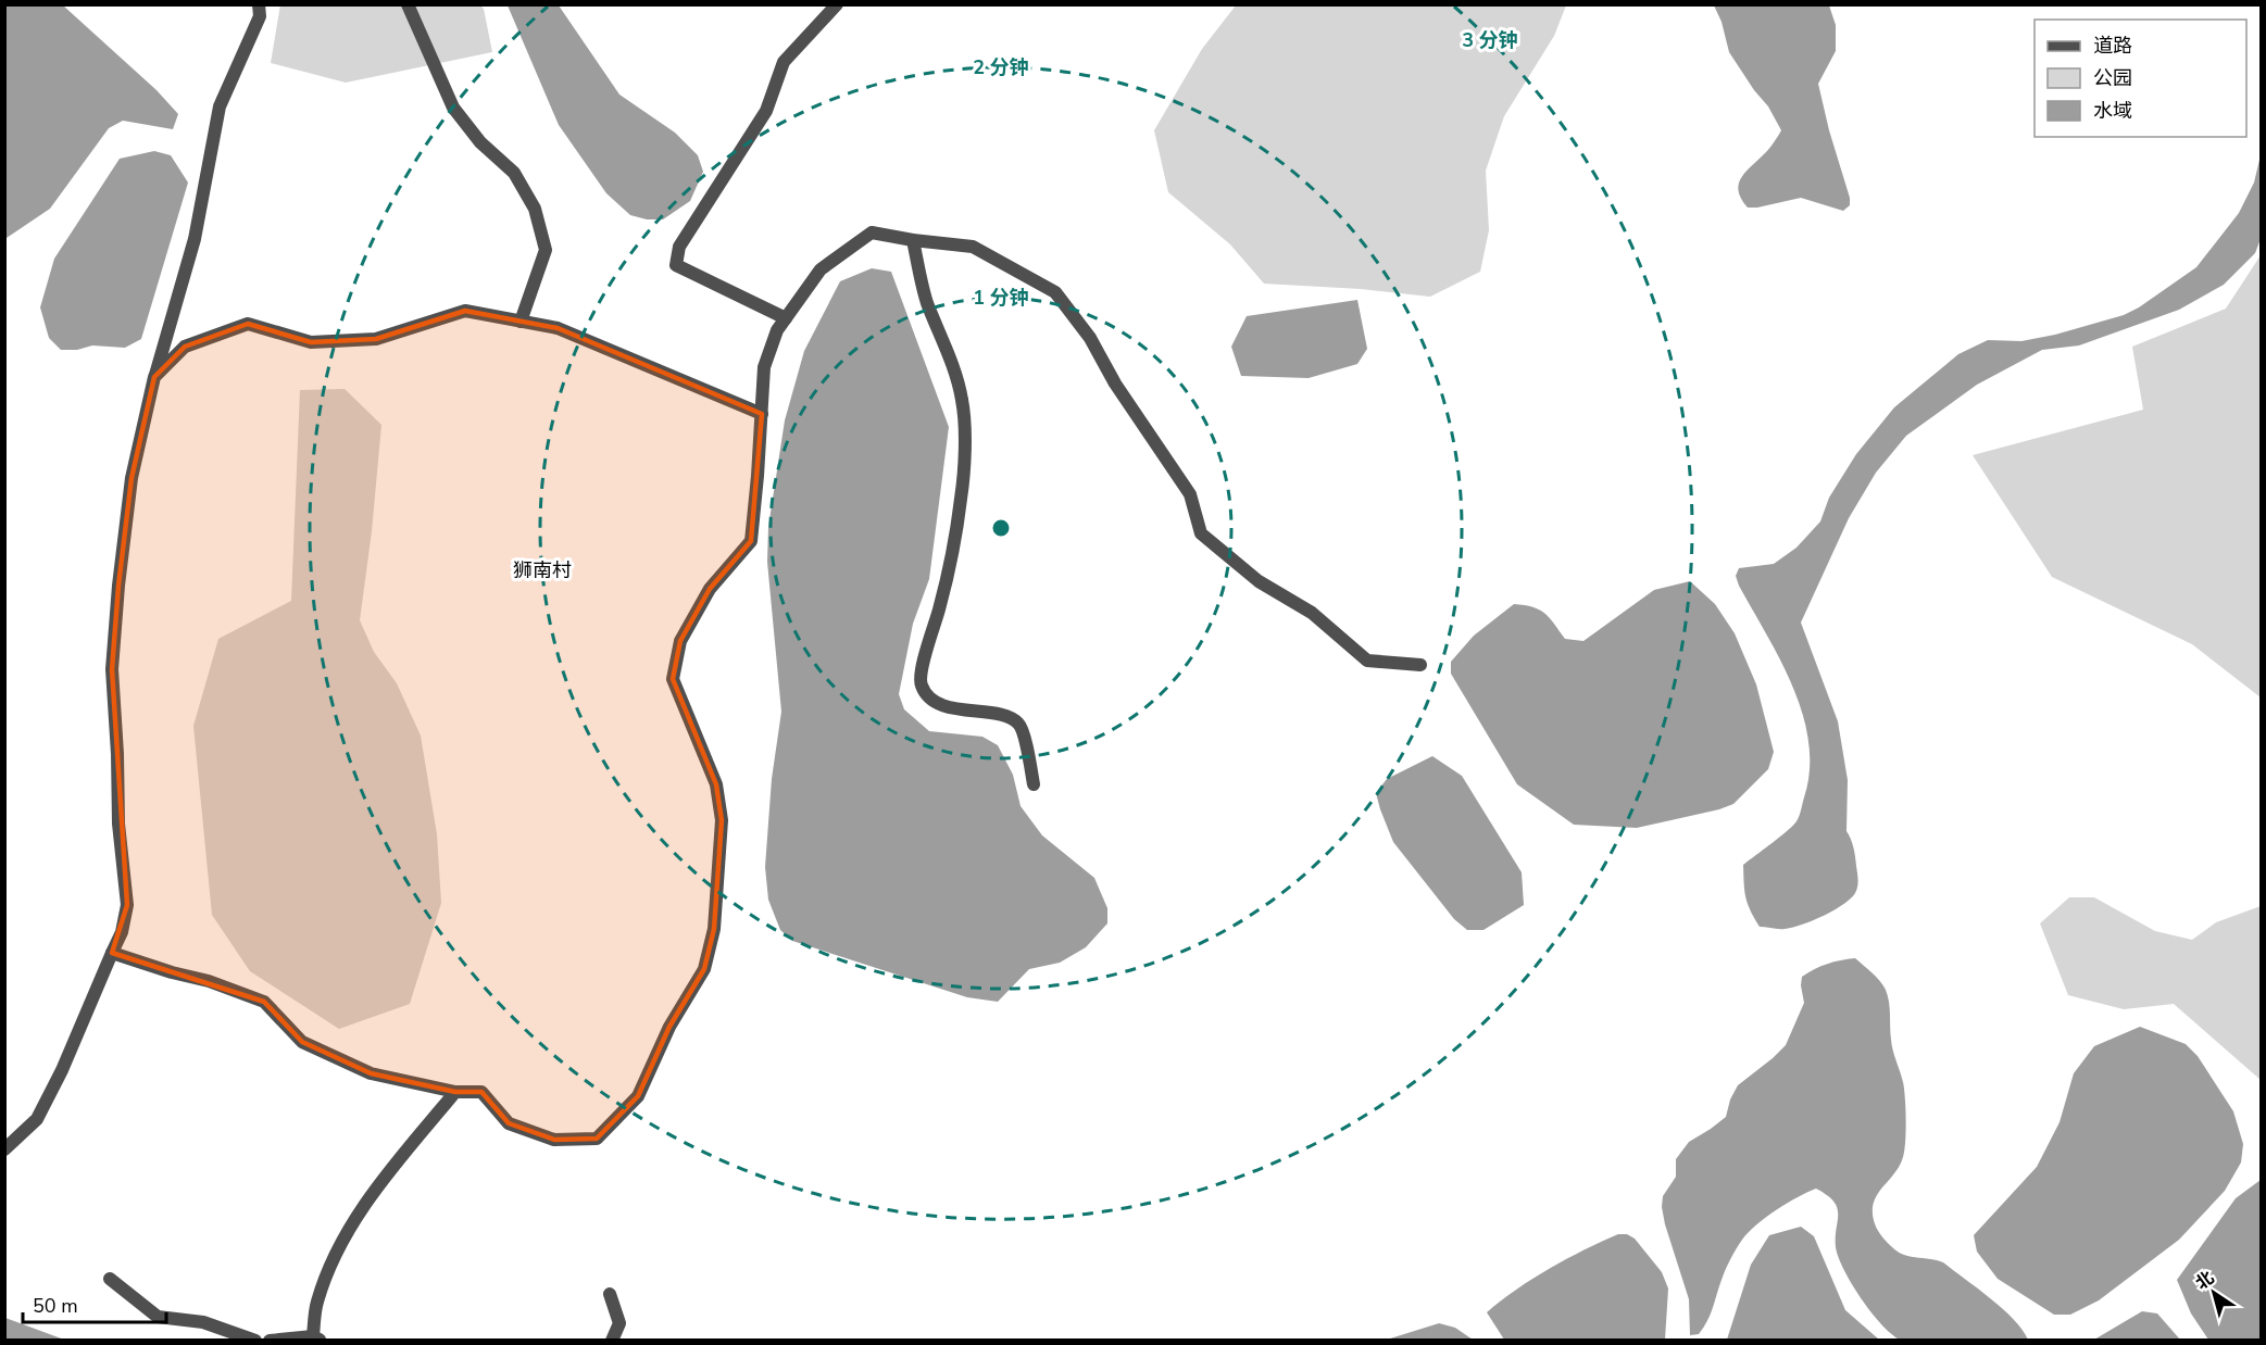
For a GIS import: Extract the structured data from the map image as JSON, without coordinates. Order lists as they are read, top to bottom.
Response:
{
  "districts": ["狮南村"],
  "legend": ["道路", "公园", "水域"],
  "scale_bar": "50 m",
  "north": "top left",
  "rings": ["3 分钟", "2 分钟", "1 分钟"]
}
